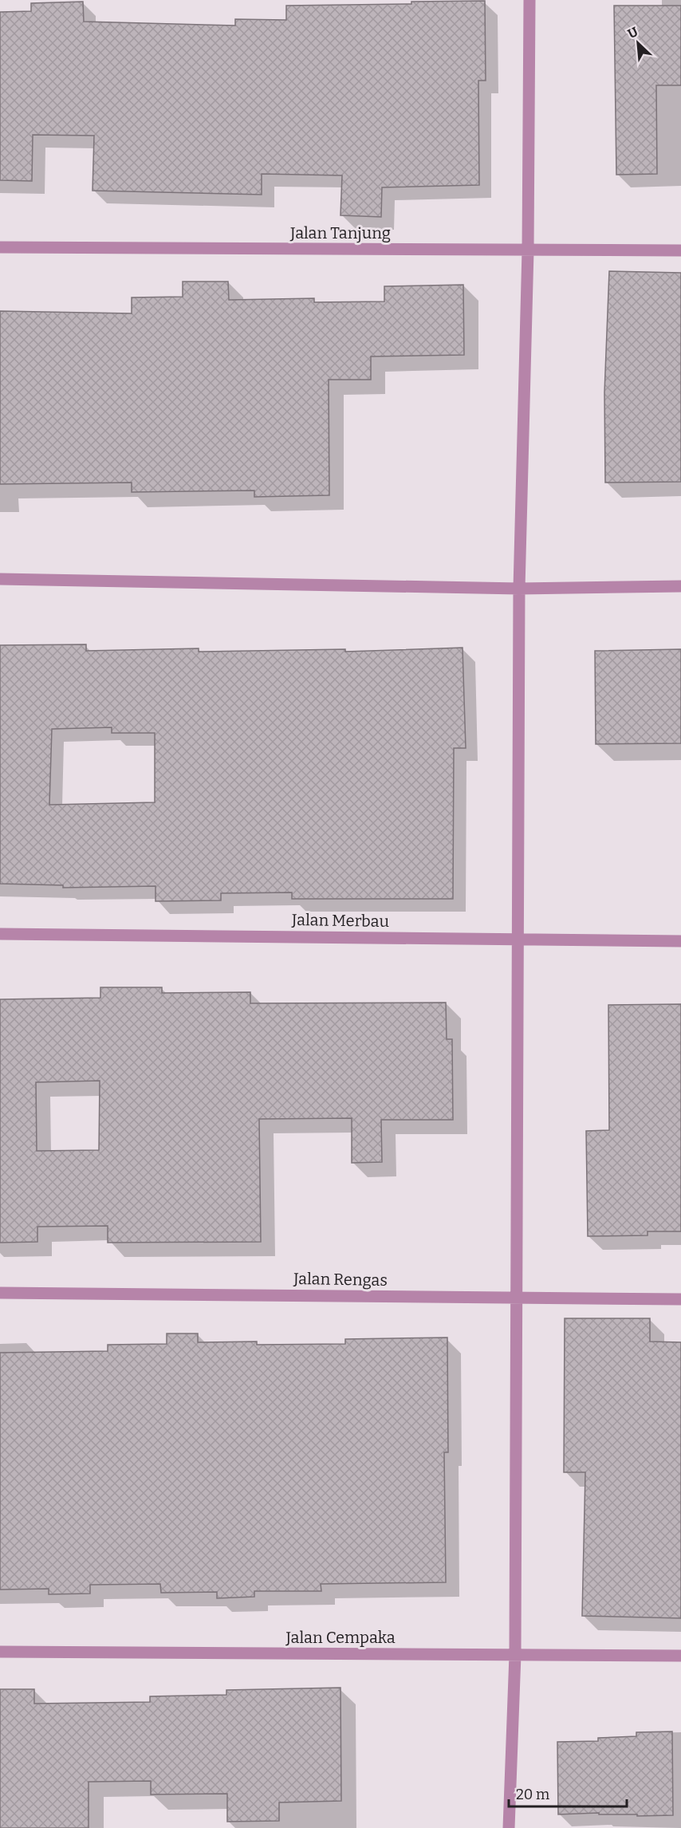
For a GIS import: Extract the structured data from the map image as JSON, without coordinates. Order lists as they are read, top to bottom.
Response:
{
  "streets": {
    "street": [
      "Jalan Tanjung",
      "Jalan Merbau",
      "Jalan Rengas",
      "Jalan Cempaka"
    ]
  },
  "scale_bar": "20 m",
  "north": "top left"
}
